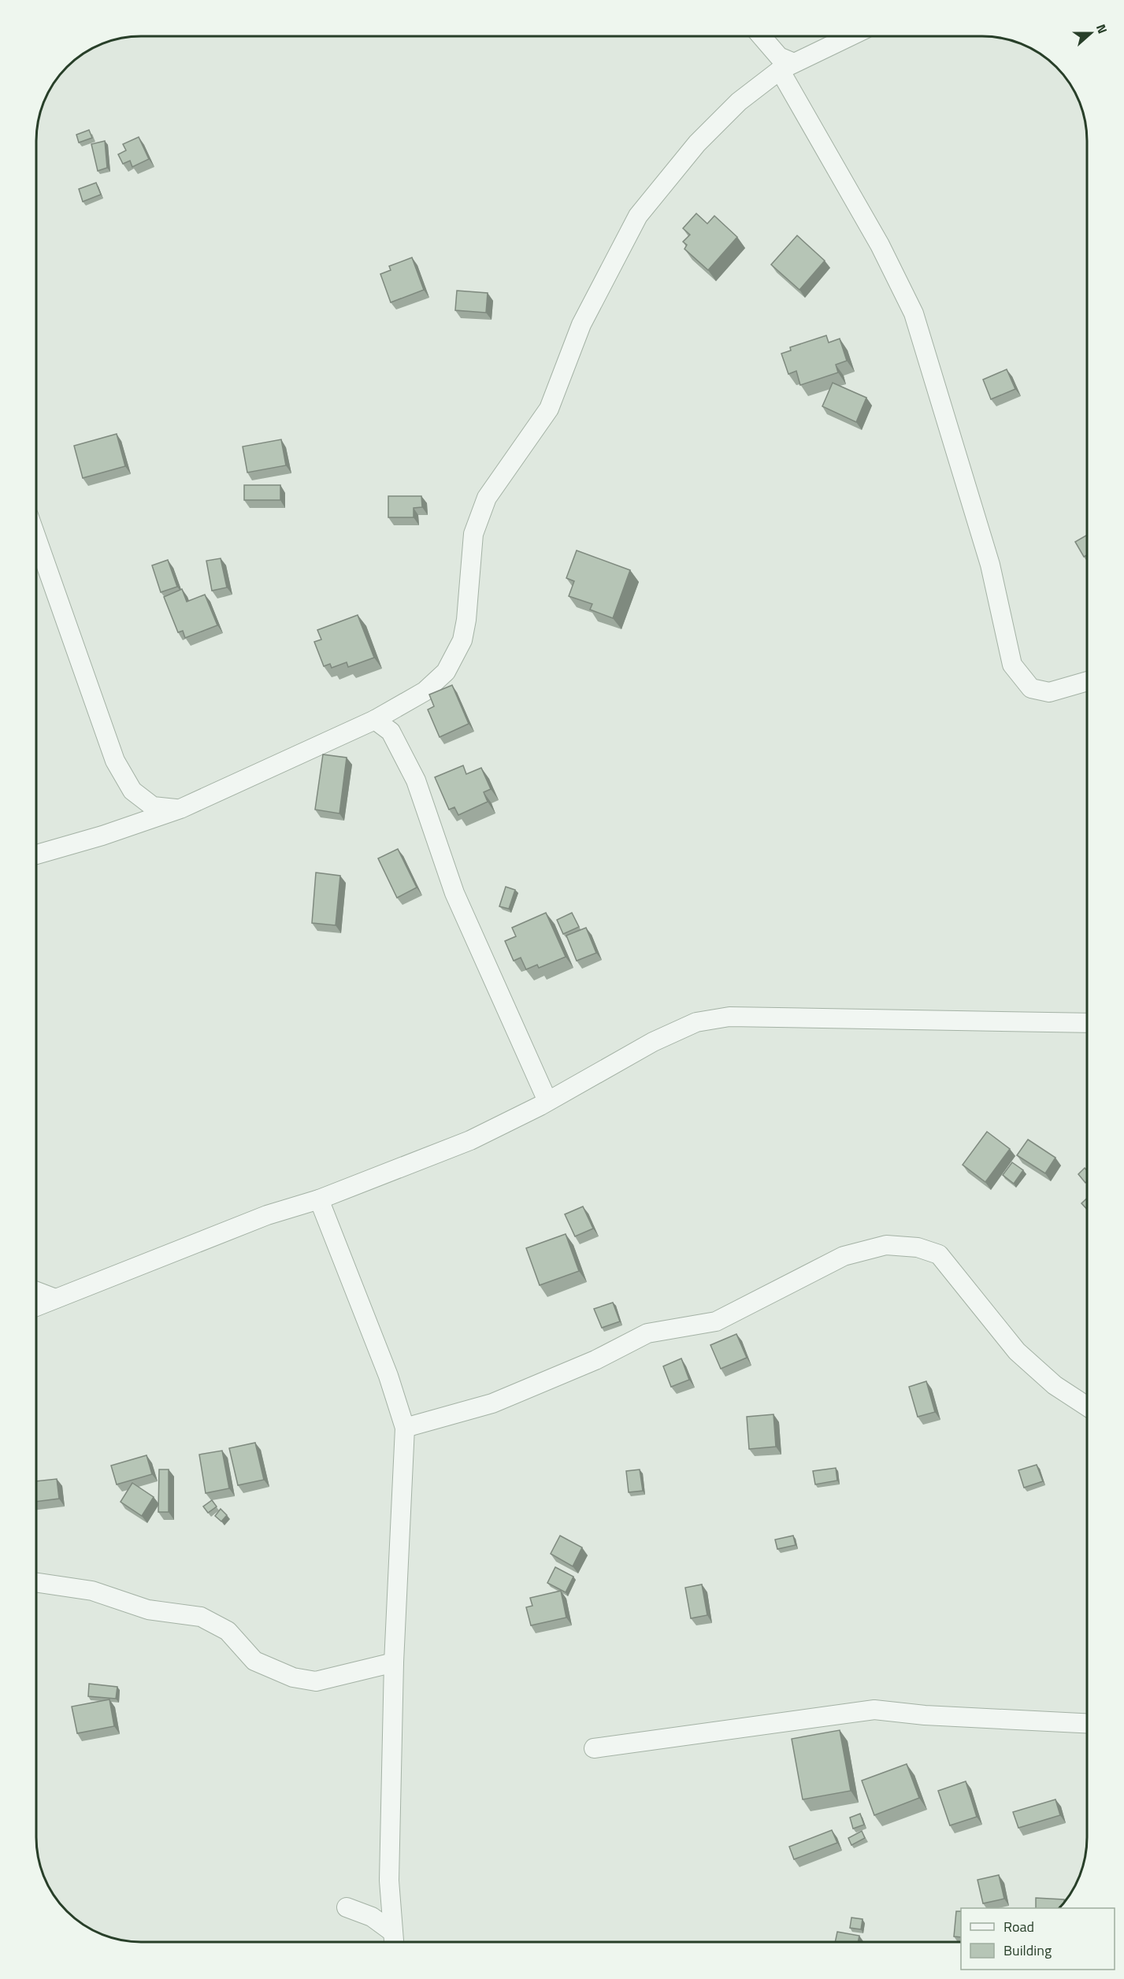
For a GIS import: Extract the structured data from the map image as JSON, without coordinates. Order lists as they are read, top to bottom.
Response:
{
  "legend": ["Road", "Building"],
  "north": "right"
}
